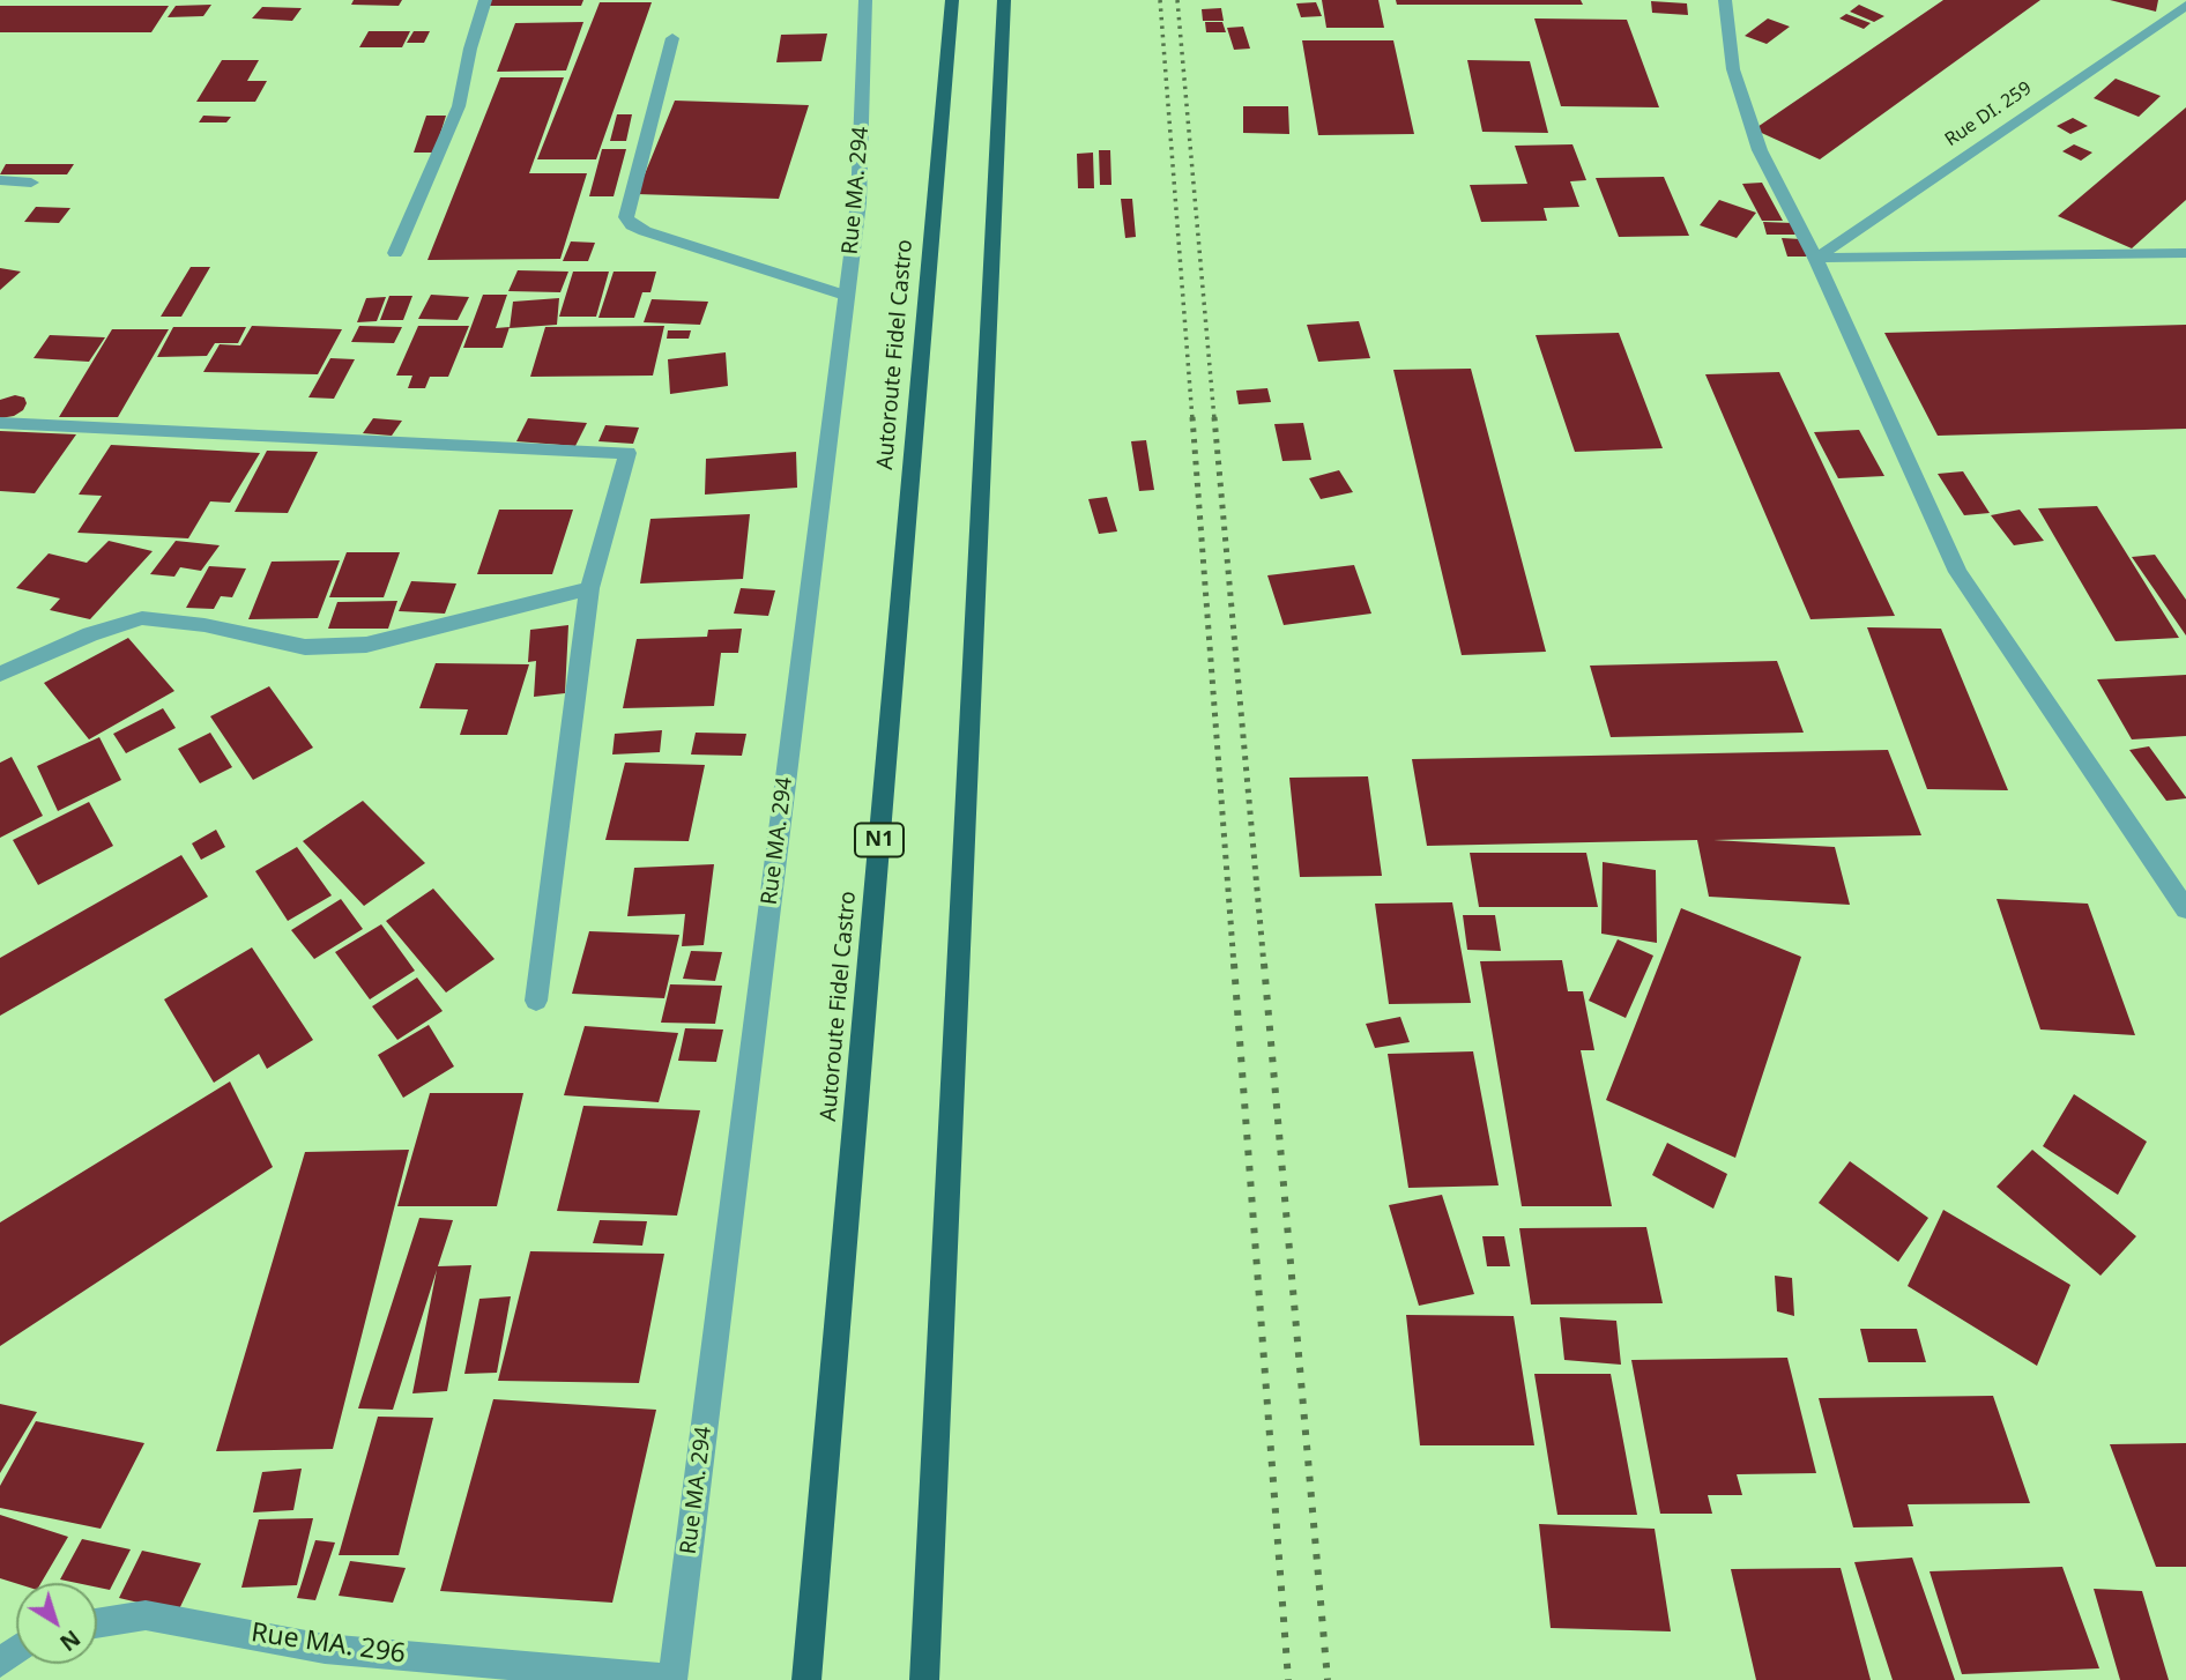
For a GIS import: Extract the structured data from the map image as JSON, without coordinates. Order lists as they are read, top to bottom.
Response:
{
  "streets": {
    "highway": ["Autoroute Fidel Castro", "N1"],
    "street": ["Rue DI. 259", "Rue MA. 294", "Rue MA. 296"]
  },
  "crossings": [
    ["Rue MA. 294", "Rue MA. 296"]
  ],
  "north": "bottom right"
}
